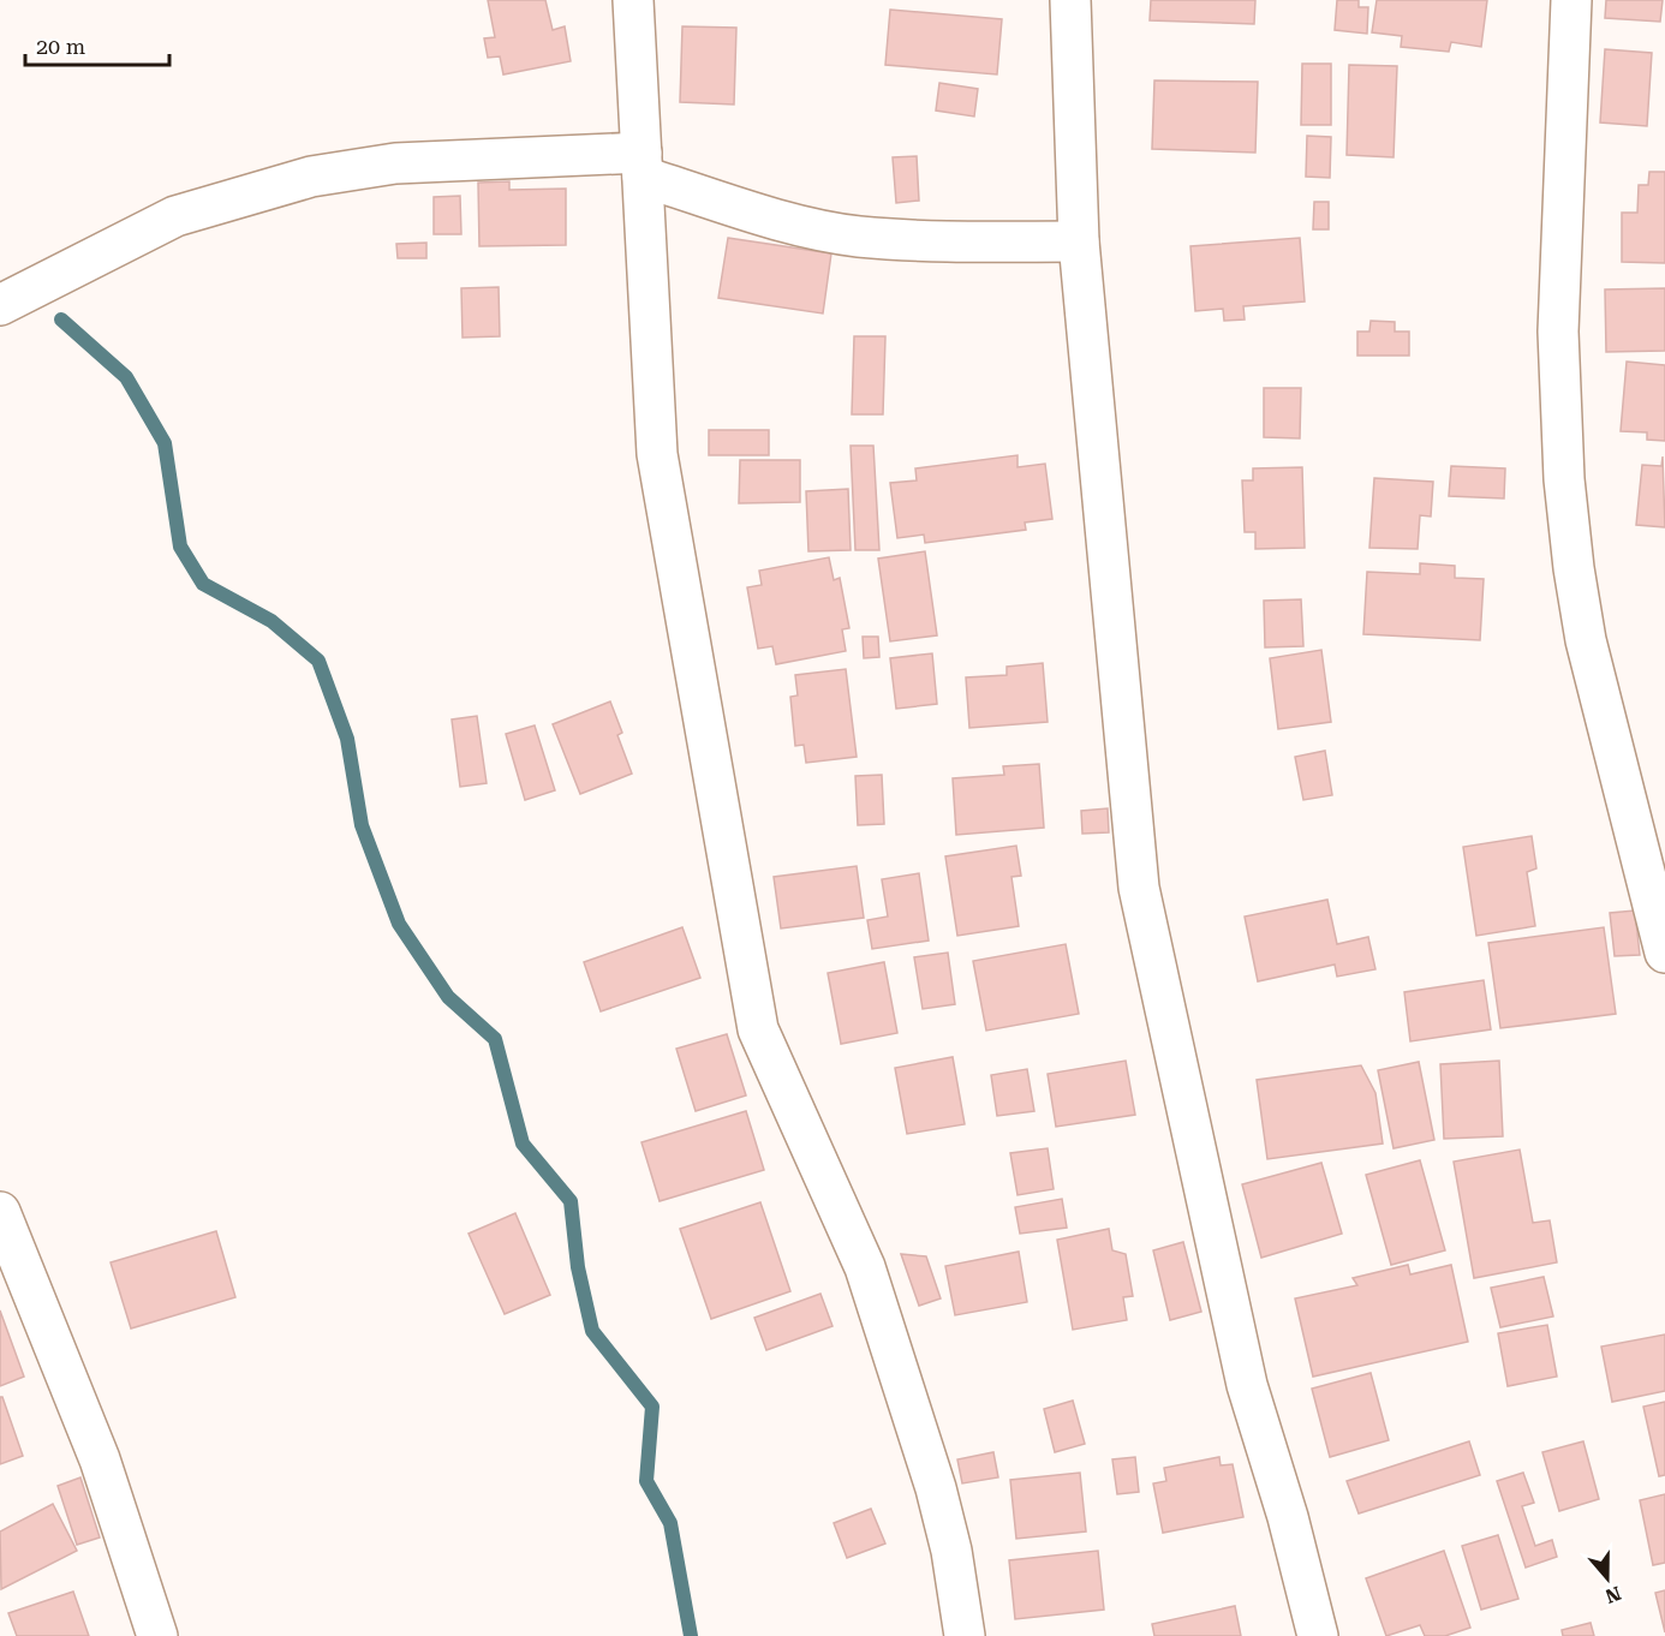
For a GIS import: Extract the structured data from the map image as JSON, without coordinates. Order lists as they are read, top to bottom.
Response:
{
  "scale_bar": "20 m",
  "north": "bottom"
}
